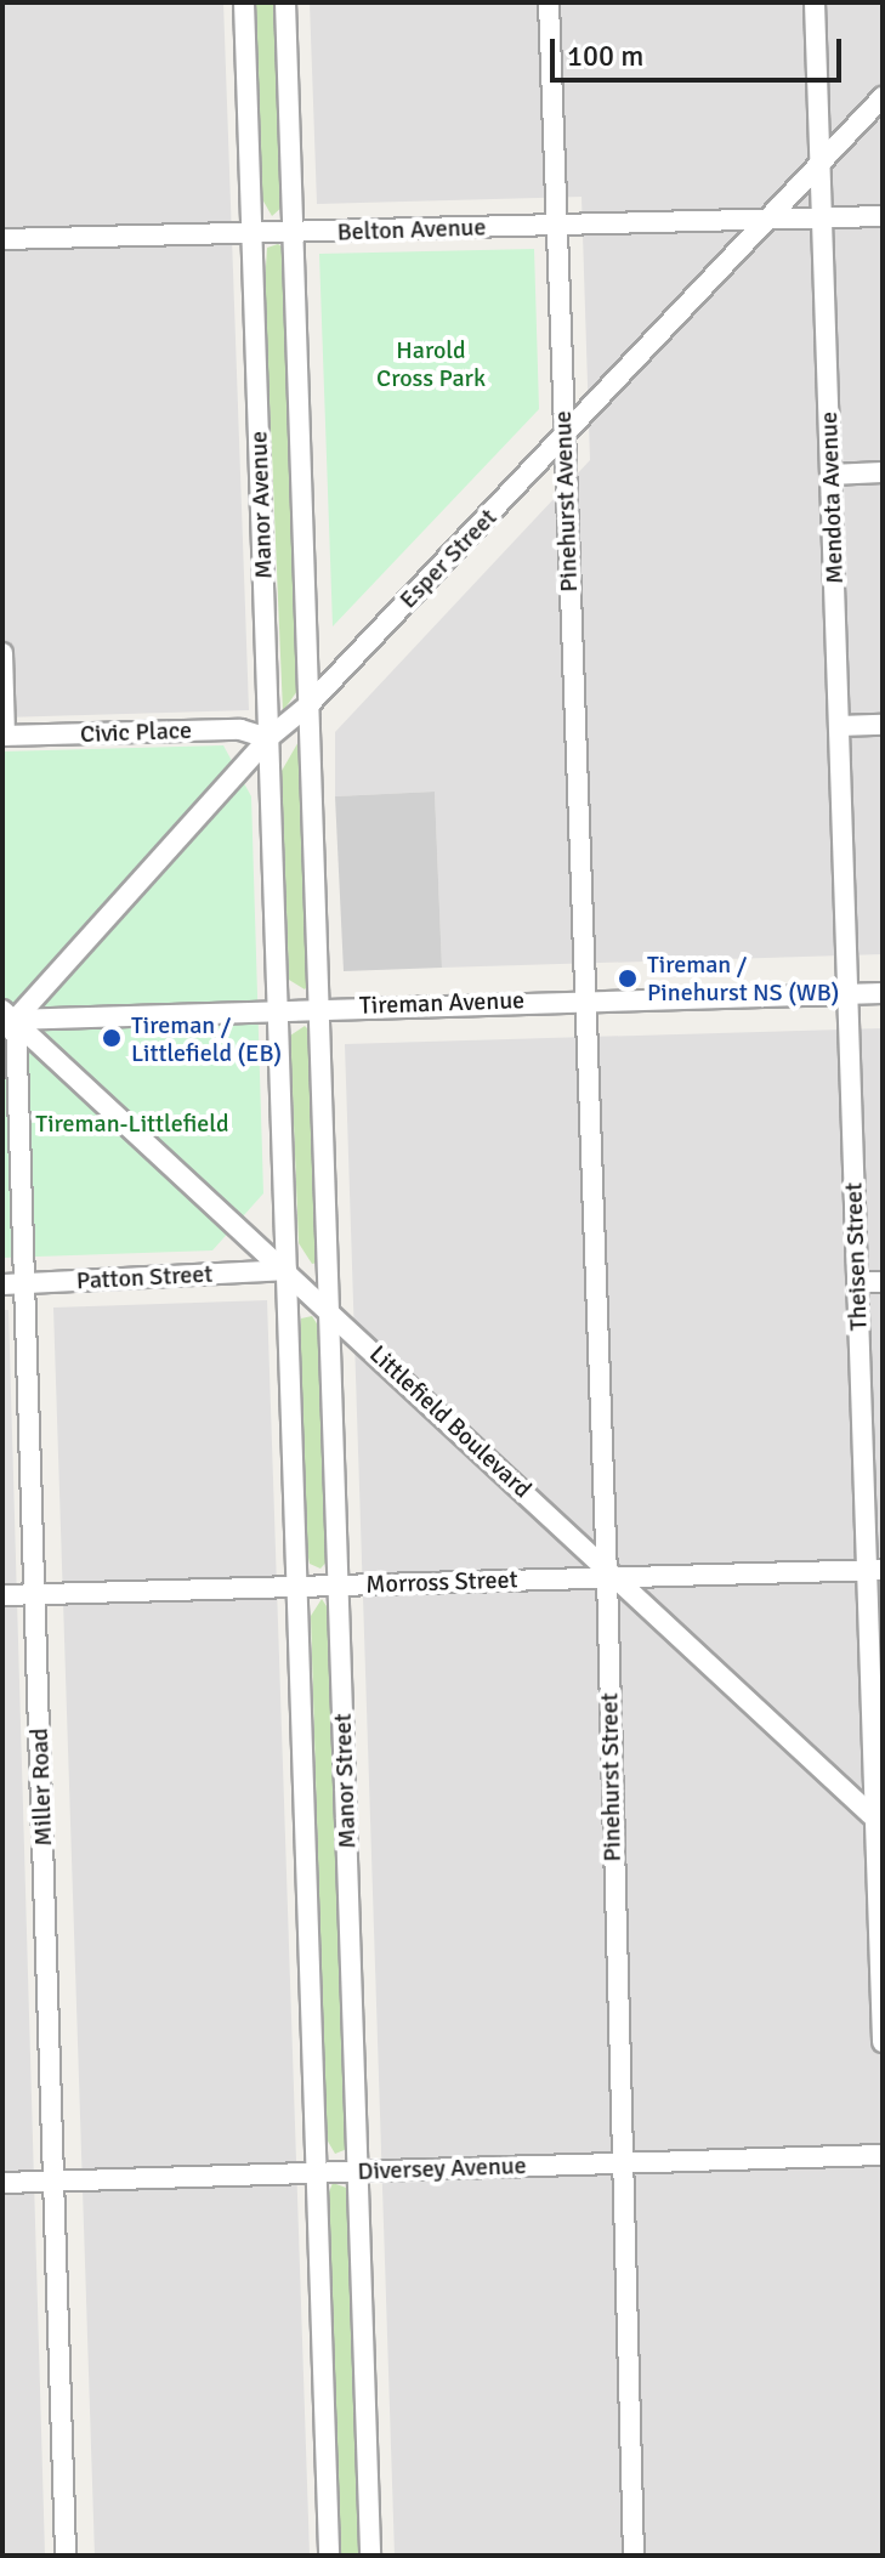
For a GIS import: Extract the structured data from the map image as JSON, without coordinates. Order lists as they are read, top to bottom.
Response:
{
  "streets": {
    "street": [
      "Belton Avenue",
      "Mendota Avenue",
      "Pinehurst Avenue",
      "Manor Avenue",
      "Esper Street",
      "Civic Place",
      "Tireman Avenue",
      "Theisen Street",
      "Patton Street",
      "Littlefield Boulevard",
      "Morross Street",
      "Pinehurst Street",
      "Manor Street",
      "Miller Road",
      "Diversey Avenue"
    ]
  },
  "crossings": [
    ["Belton Avenue", "Mendota Avenue"],
    ["Belton Avenue", "Pinehurst Avenue"],
    ["Belton Avenue", "Manor Avenue"],
    ["Belton Avenue", "Esper Street"],
    ["Mendota Avenue", "Esper Street"],
    ["Mendota Avenue", "Tireman Avenue"],
    ["Mendota Avenue", "Theisen Street"],
    ["Pinehurst Avenue", "Esper Street"],
    ["Pinehurst Avenue", "Tireman Avenue"],
    ["Pinehurst Avenue", "Pinehurst Street"],
    ["Manor Avenue", "Esper Street"],
    ["Manor Avenue", "Civic Place"],
    ["Manor Avenue", "Tireman Avenue"],
    ["Manor Avenue", "Manor Street"],
    ["Esper Street", "Civic Place"],
    ["Esper Street", "Tireman Avenue"],
    ["Esper Street", "Littlefield Boulevard"],
    ["Esper Street", "Miller Road"],
    ["Tireman Avenue", "Theisen Street"],
    ["Tireman Avenue", "Littlefield Boulevard"],
    ["Tireman Avenue", "Pinehurst Street"],
    ["Tireman Avenue", "Manor Street"],
    ["Tireman Avenue", "Miller Road"],
    ["Theisen Street", "Littlefield Boulevard"],
    ["Theisen Street", "Morross Street"],
    ["Patton Street", "Littlefield Boulevard"],
    ["Patton Street", "Manor Street"],
    ["Patton Street", "Miller Road"],
    ["Littlefield Boulevard", "Morross Street"],
    ["Littlefield Boulevard", "Pinehurst Street"],
    ["Littlefield Boulevard", "Manor Street"],
    ["Littlefield Boulevard", "Miller Road"],
    ["Morross Street", "Pinehurst Street"],
    ["Morross Street", "Manor Street"],
    ["Morross Street", "Miller Road"],
    ["Pinehurst Street", "Diversey Avenue"],
    ["Manor Street", "Diversey Avenue"],
    ["Miller Road", "Diversey Avenue"]
  ],
  "parks": ["Harold Cross Park", "Tireman-Littlefield"],
  "places": ["Tireman / Pinehurst NS (WB)", "Tireman / Littlefield (EB)"],
  "scale_bar": "100 m"
}
